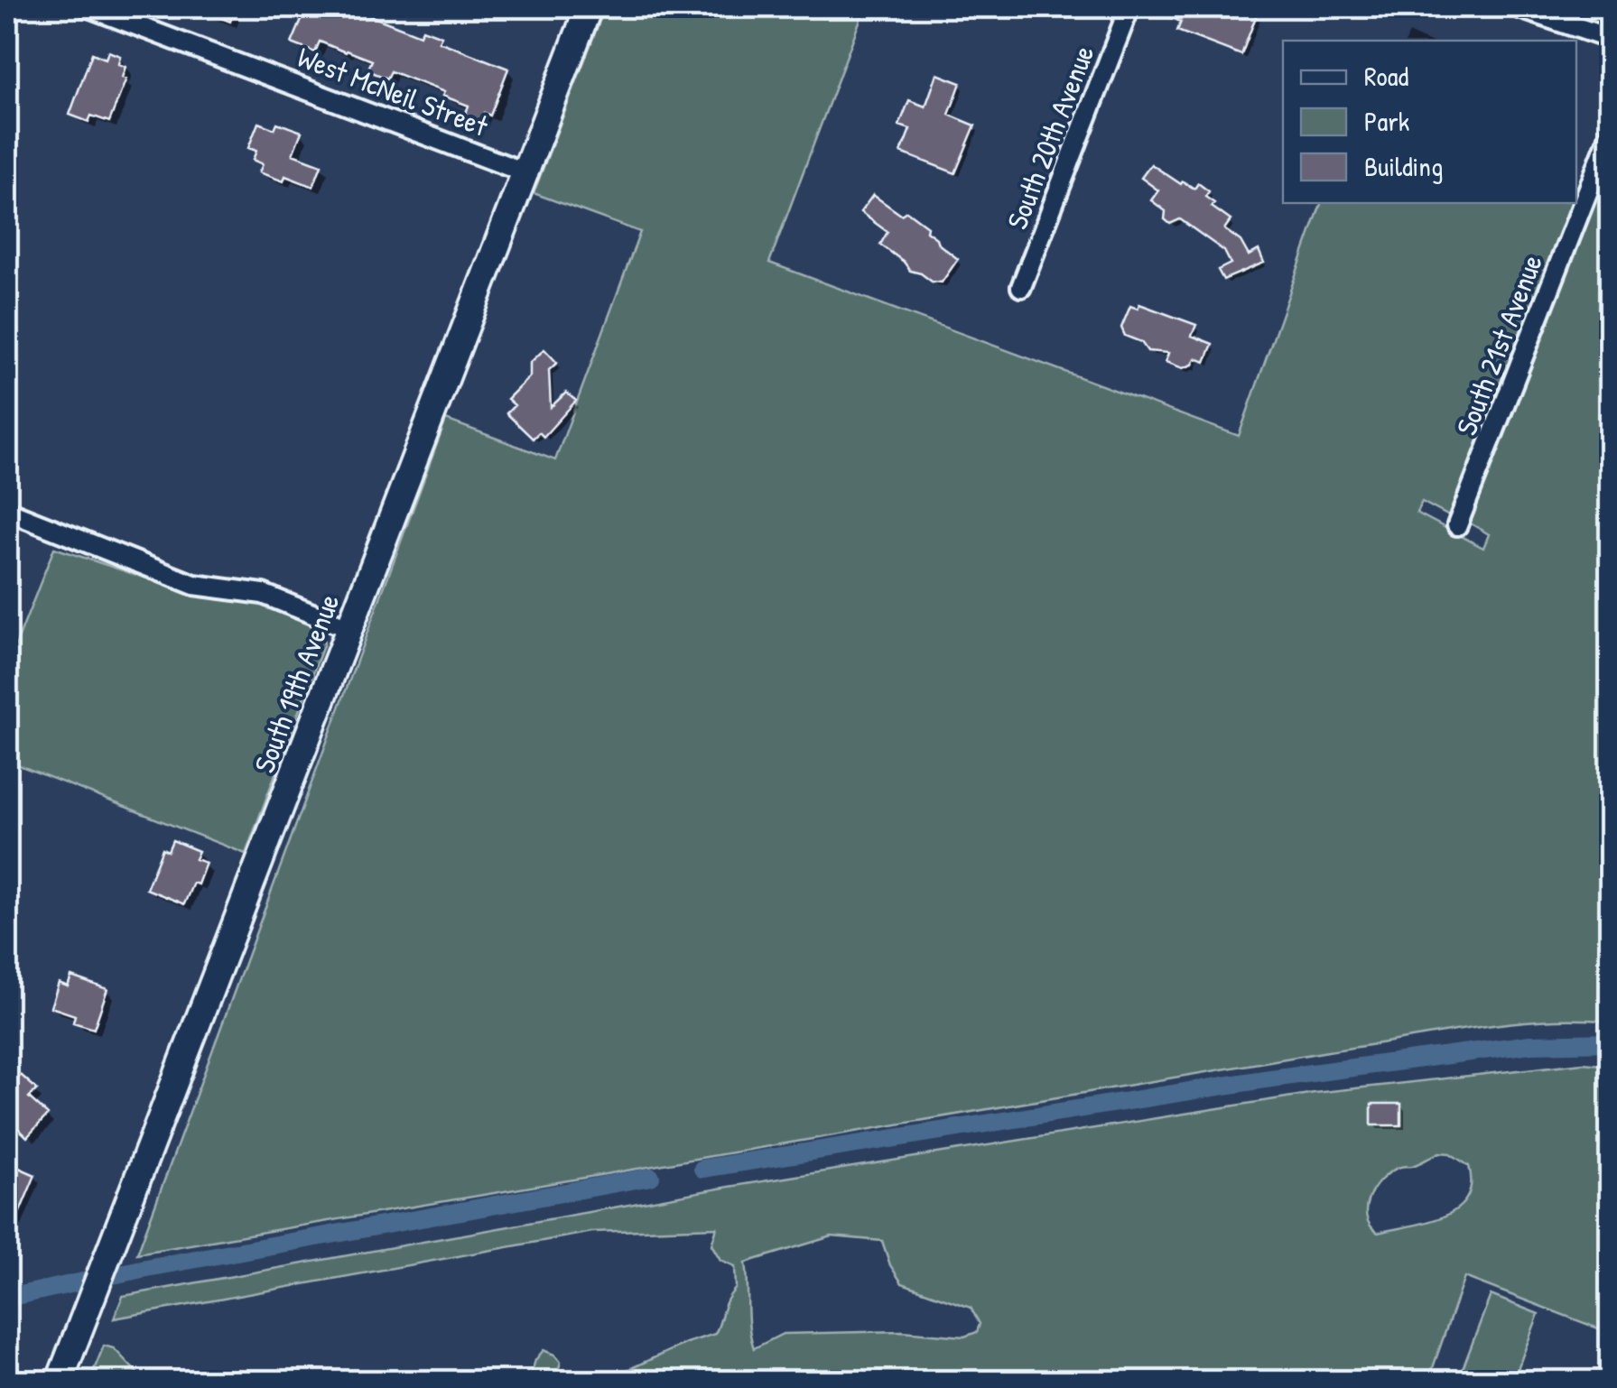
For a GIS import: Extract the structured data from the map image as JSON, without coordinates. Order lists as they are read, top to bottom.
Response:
{
  "streets": {
    "street": [
      "West McNeil Street",
      "South 20th Avenue",
      "South 21st Avenue",
      "South 19th Avenue"
    ]
  },
  "crossings": [
    ["West McNeil Street", "South 19th Avenue"]
  ],
  "legend": ["Road", "Park", "Building"]
}
